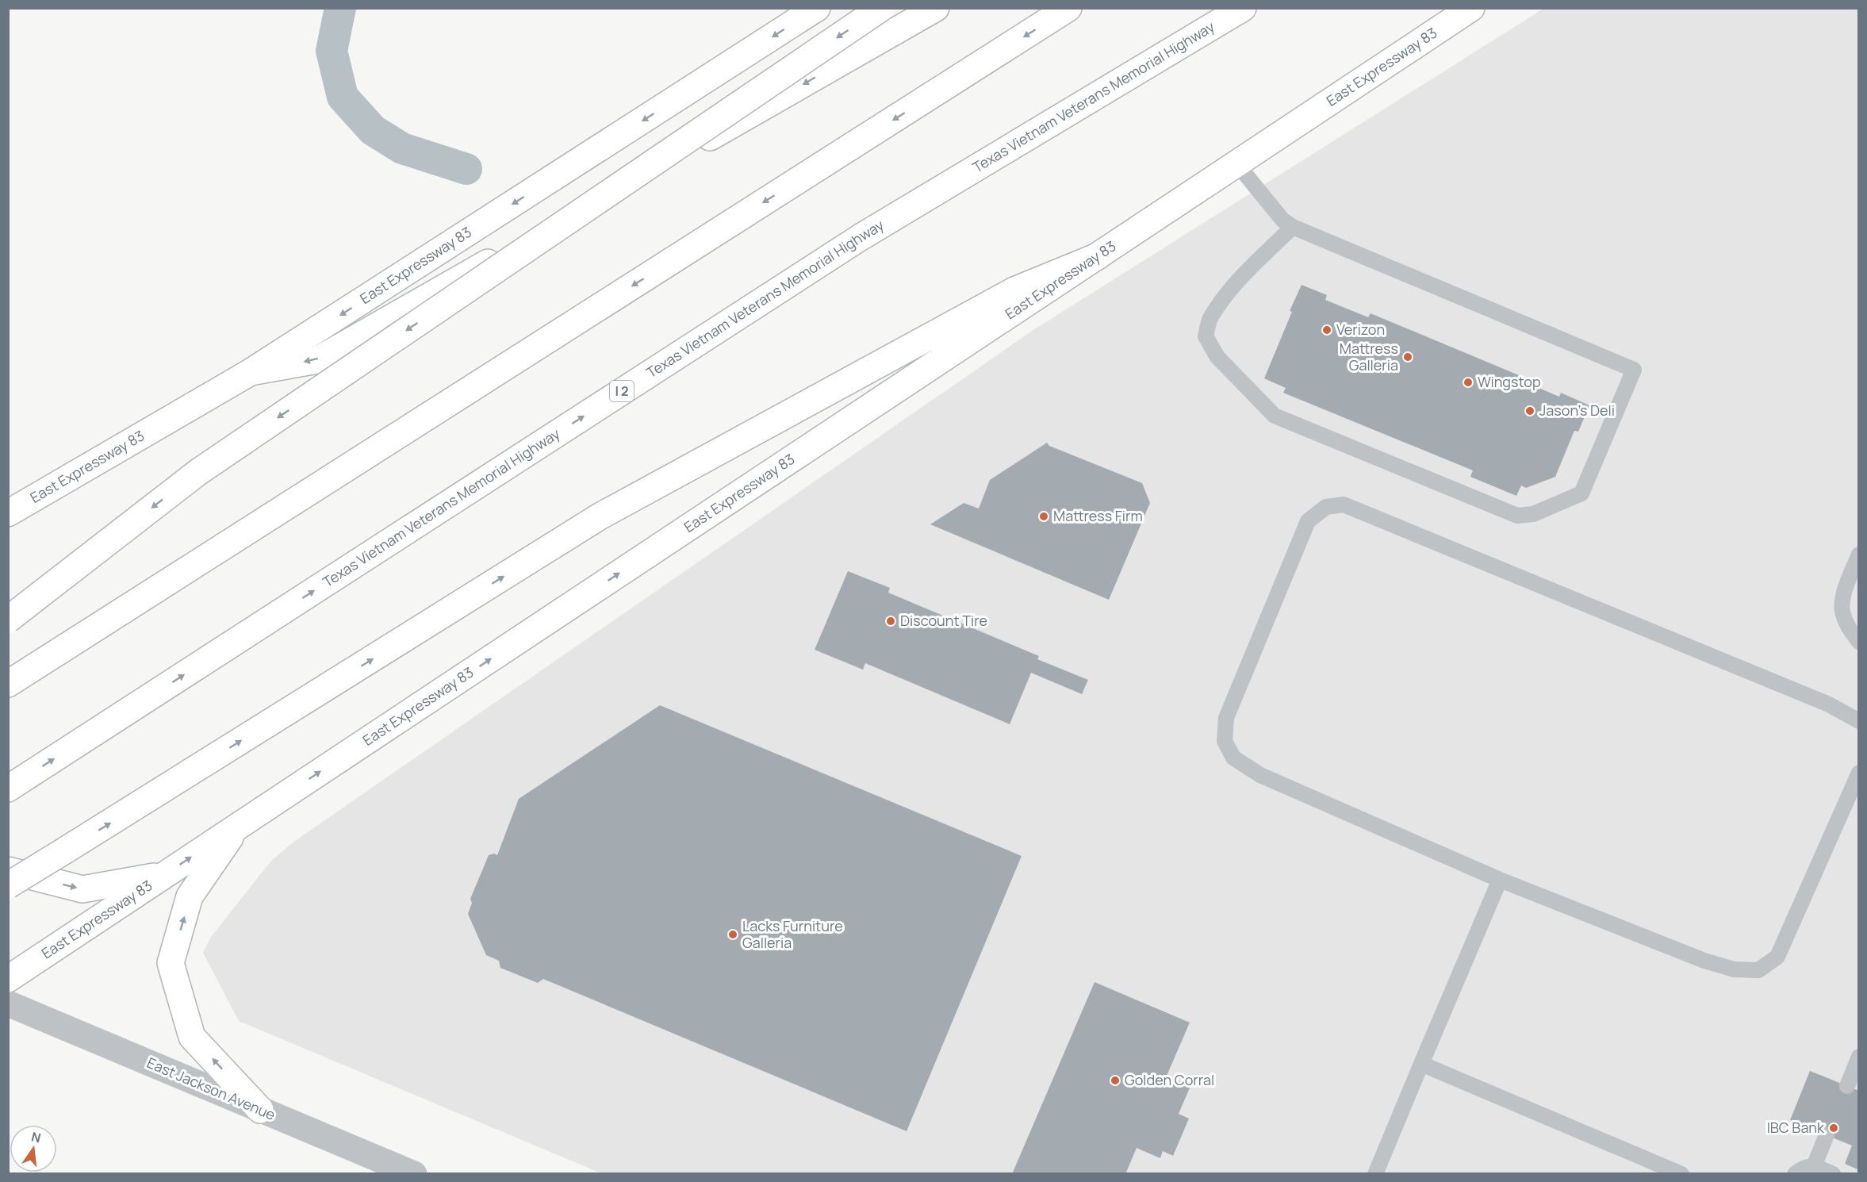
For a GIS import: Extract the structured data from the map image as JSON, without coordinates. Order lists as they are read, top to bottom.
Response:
{
  "streets": {
    "main road": ["East Expressway 83", "Texas Vietnam Veterans Memorial Highway", "I 2"],
    "street": ["East Jackson Avenue"]
  },
  "places": [
    "Verizon",
    "Mattress Galleria",
    "Wingstop",
    "Jason's Deli",
    "Mattress Firm",
    "Discount Tire",
    "Lacks Furniture Galleria",
    "Golden Corral",
    "IBC Bank"
  ],
  "north": "top"
}
